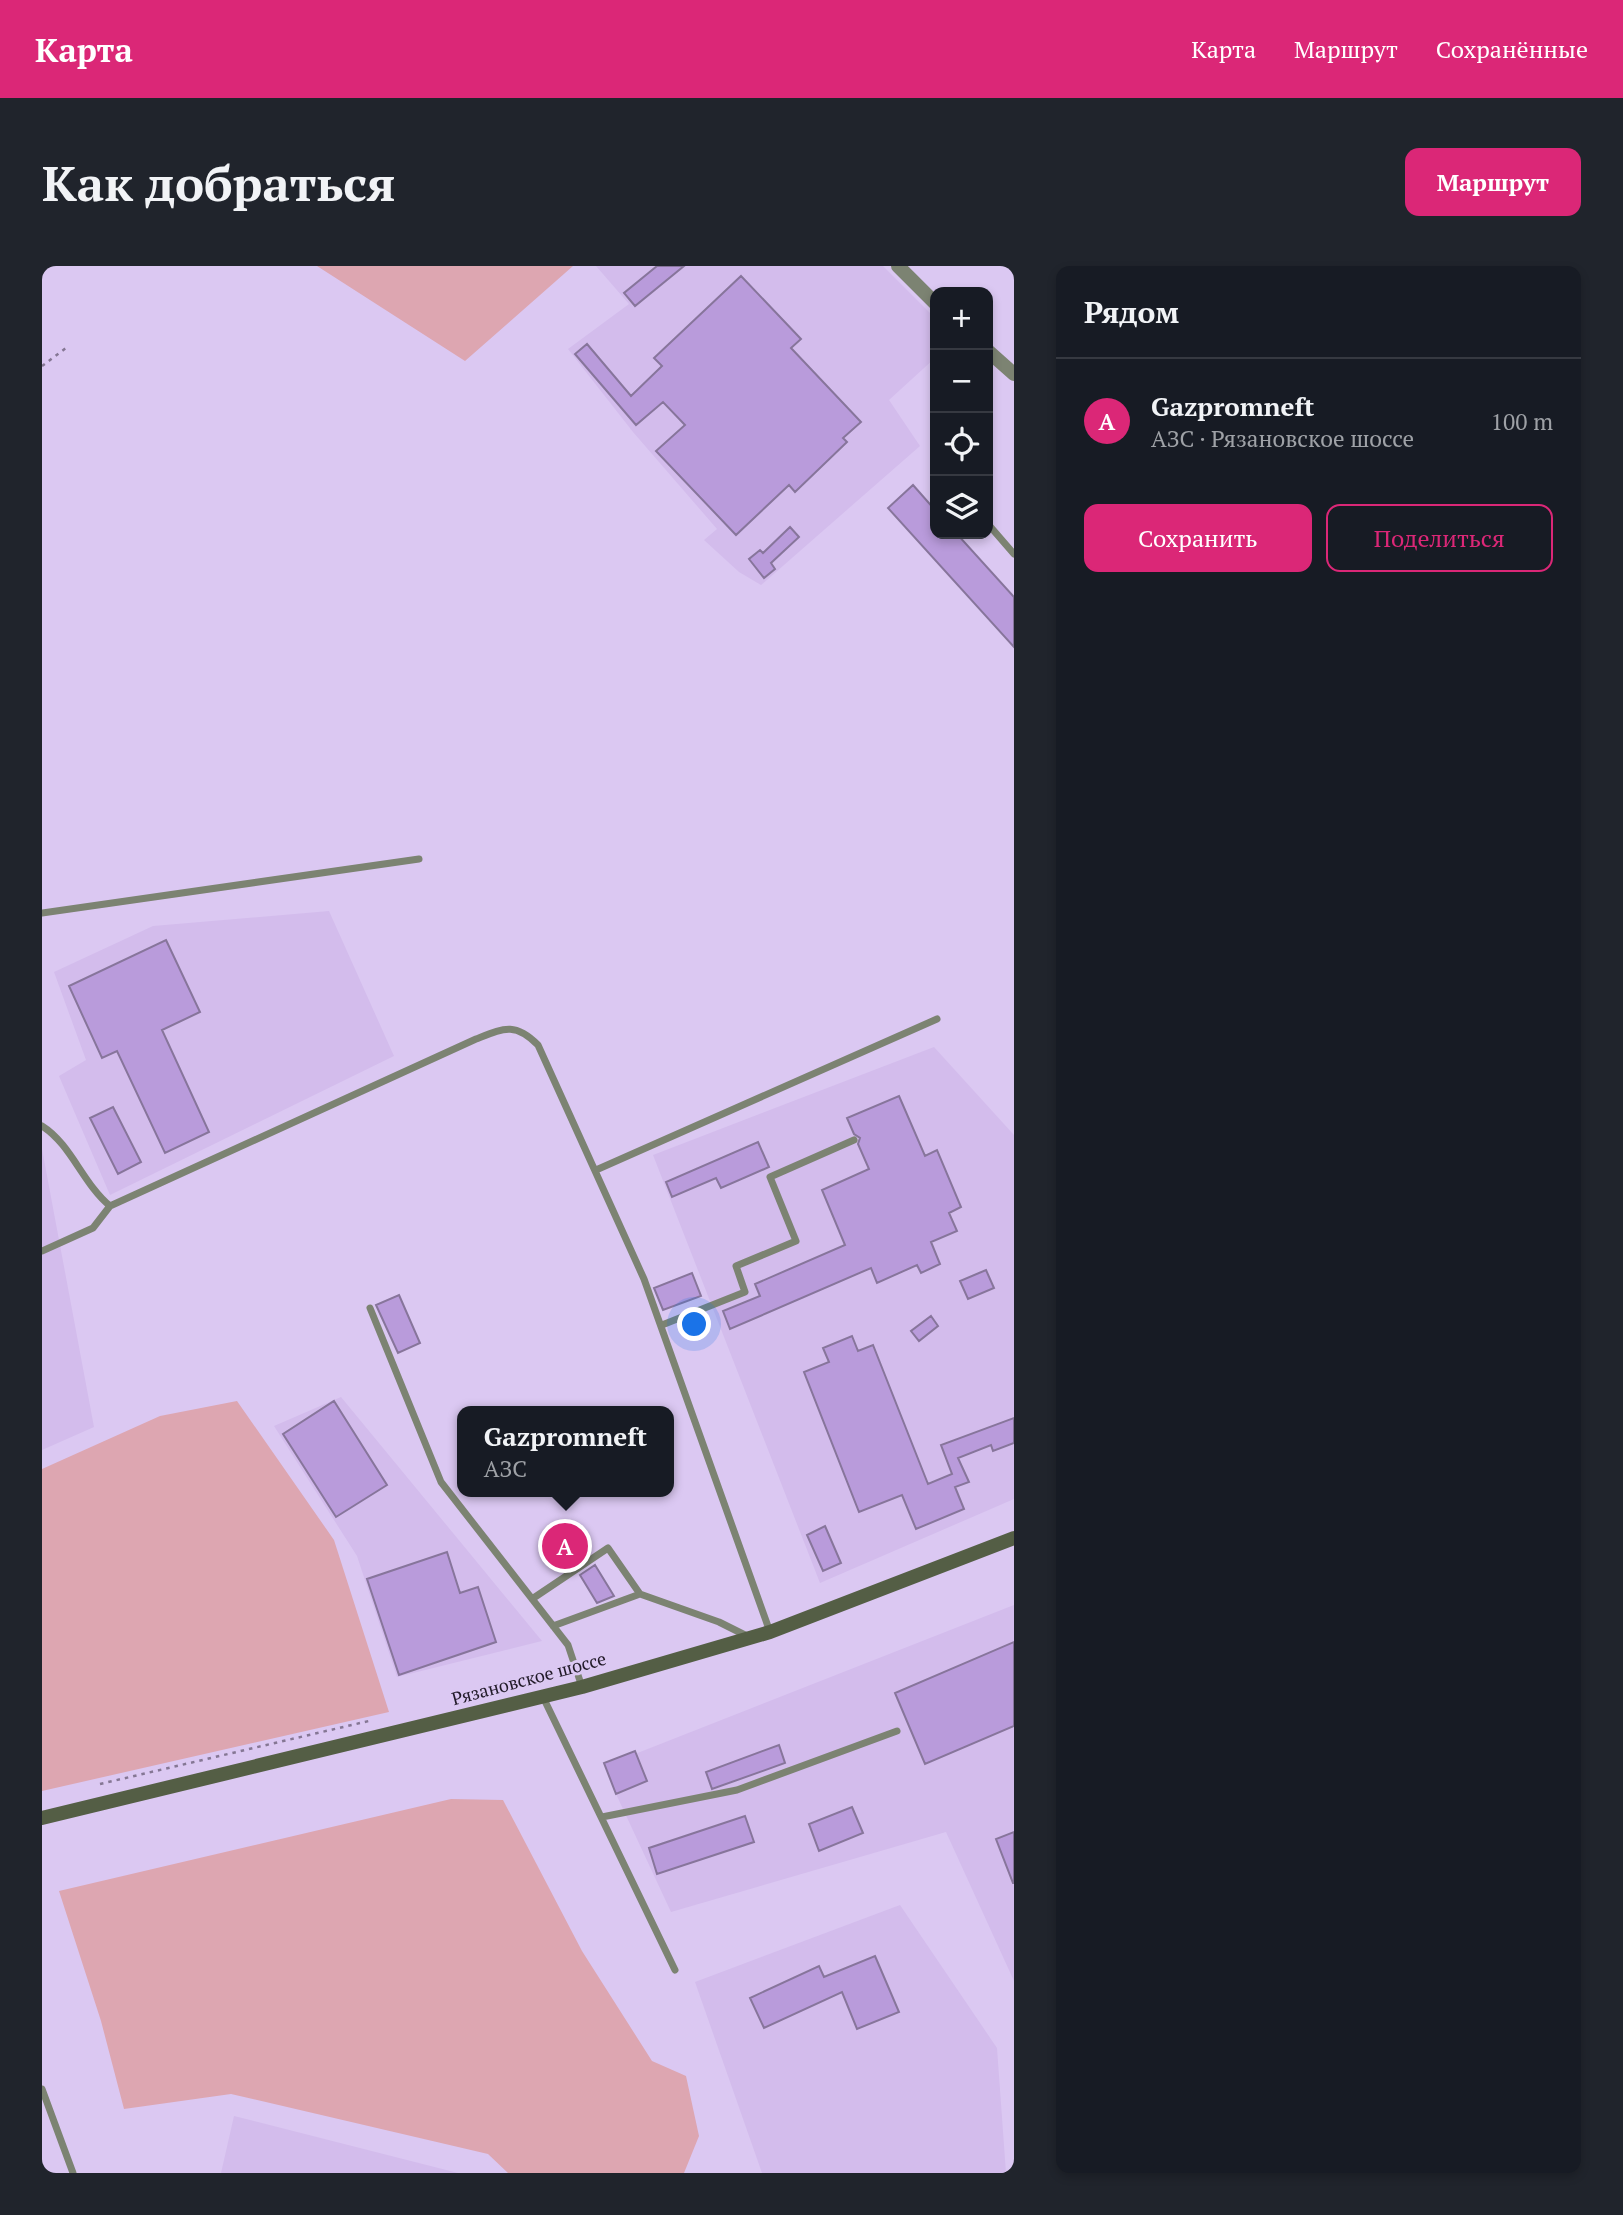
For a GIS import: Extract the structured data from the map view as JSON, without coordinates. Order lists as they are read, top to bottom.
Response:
{
  "streets": {
    "main road": ["Рязановское шоссе"]
  },
  "page": {
    "header": "Карта",
    "nav": ["Карта", "Маршрут", "Сохранённые"],
    "buttons": [
      "Маршрут",
      ["Сохранить", "Поделиться"]
    ],
    "title": "Как добраться",
    "heading": "Рядом",
    "map_buttons": ["+", "−"],
    "list": [
      {
        "mark": "A",
        "name": "Gazpromneft",
        "note": "АЗС · Рязановское шоссе",
        "value": "100 m"
      }
    ],
    "popup": ["Gazpromneft", "АЗС"],
    "pins": "A"
  }
}
